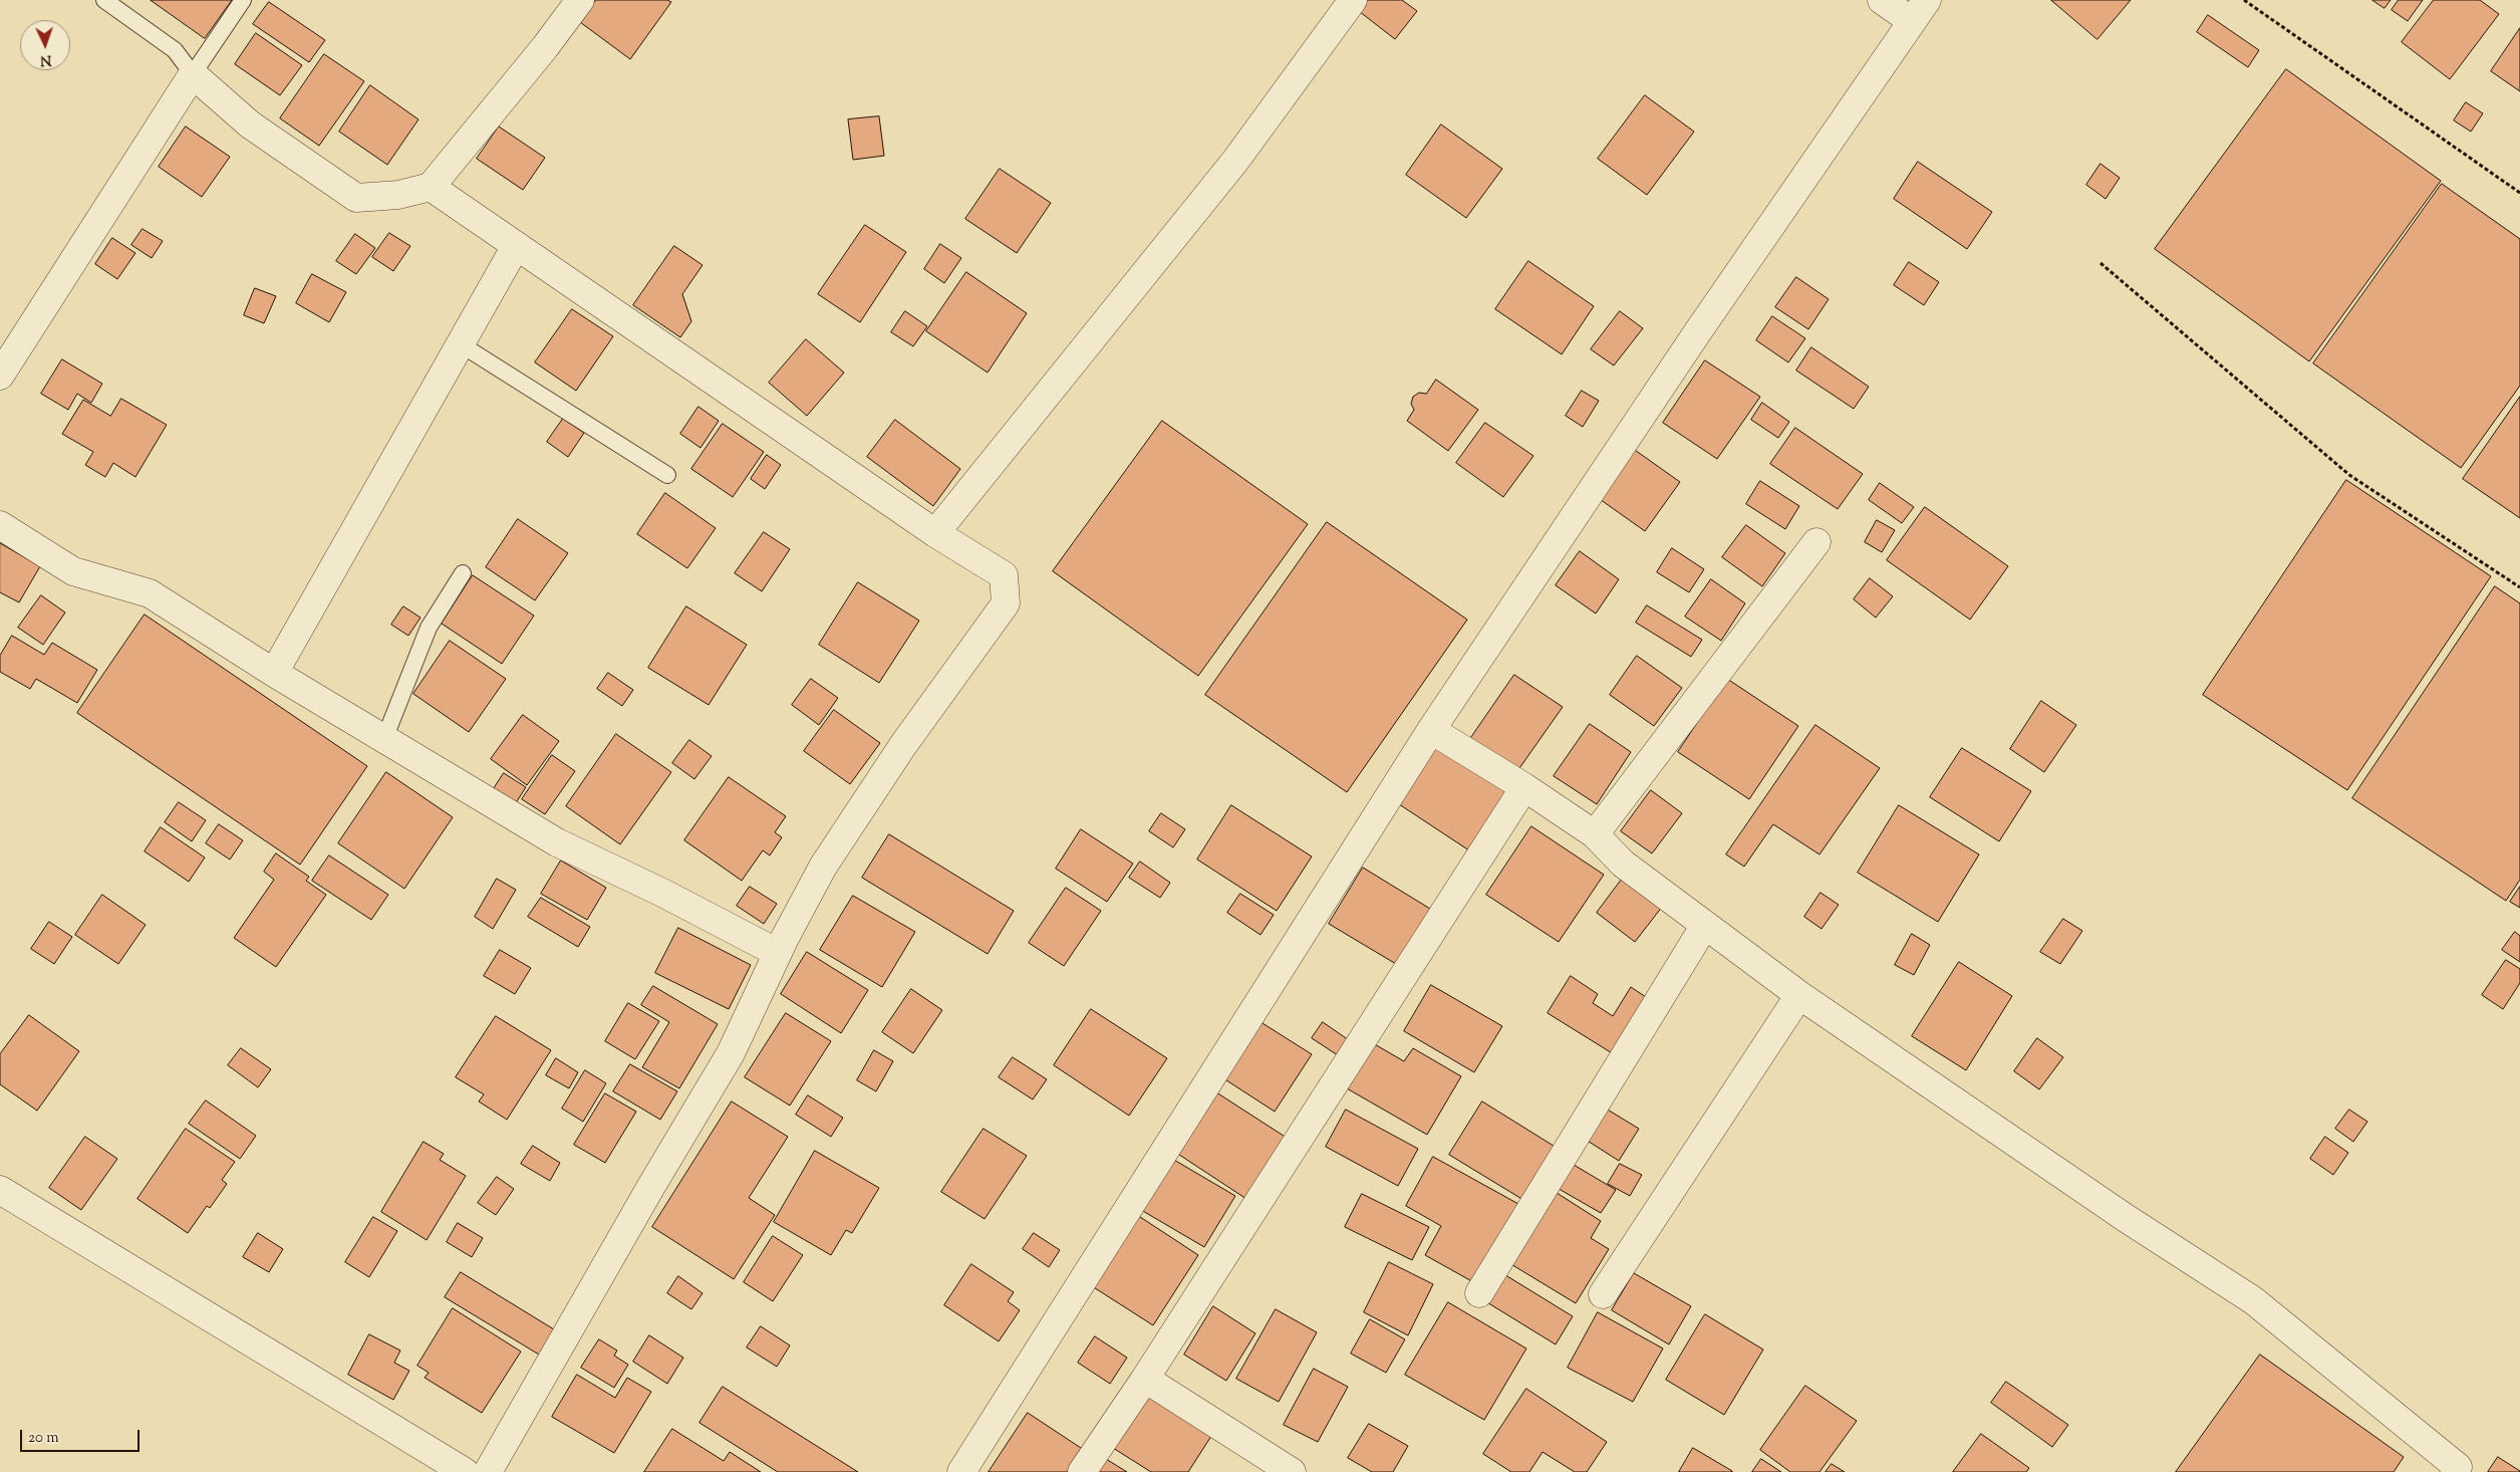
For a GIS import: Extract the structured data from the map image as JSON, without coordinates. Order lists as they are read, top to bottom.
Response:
{
  "scale_bar": "20 m",
  "north": "bottom"
}
